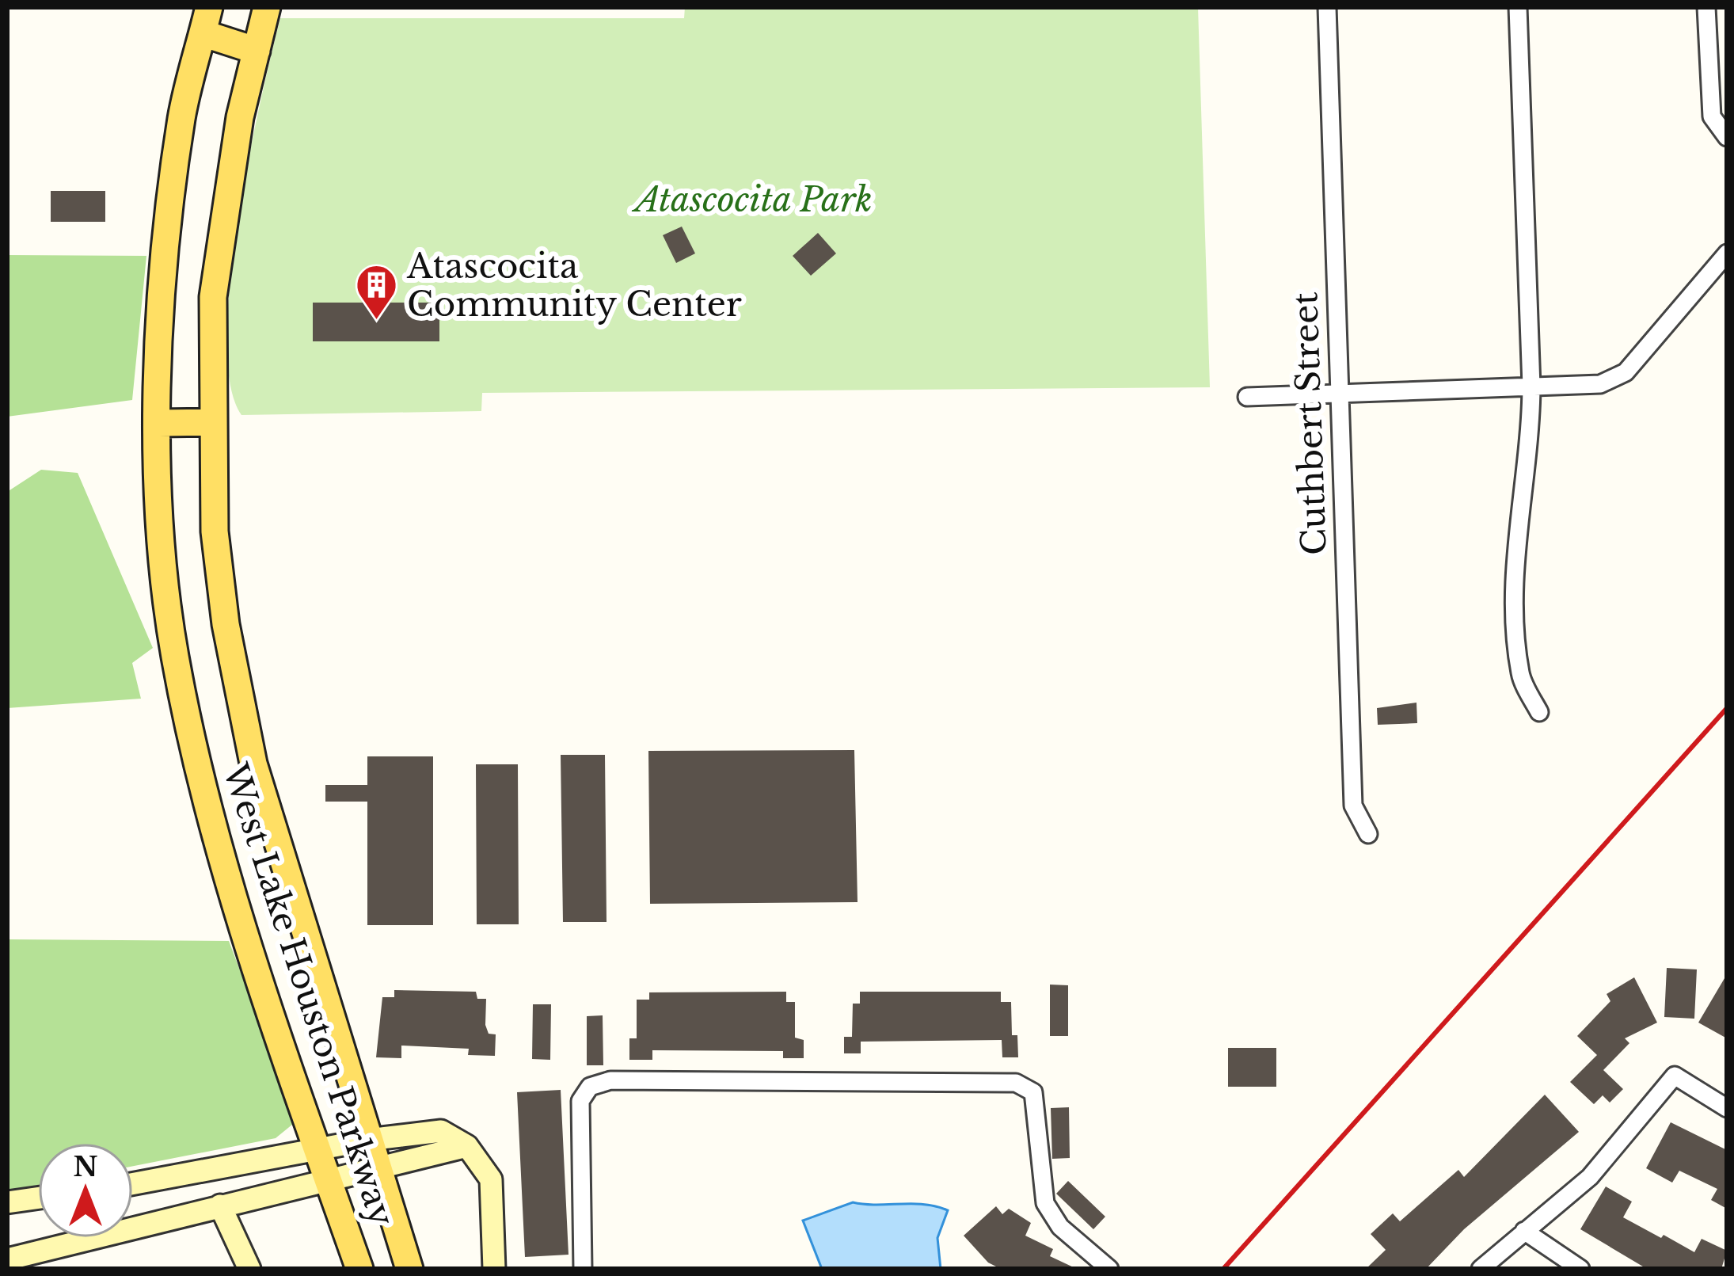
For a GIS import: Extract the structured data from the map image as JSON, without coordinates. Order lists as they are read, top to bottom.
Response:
{
  "streets": {
    "main road": ["West Lake Houston Parkway"],
    "street": ["Cuthbert Street"]
  },
  "parks": ["Atascocita Park"],
  "places": {
    "building": ["Atascocita Community Center"]
  },
  "north": "top"
}
